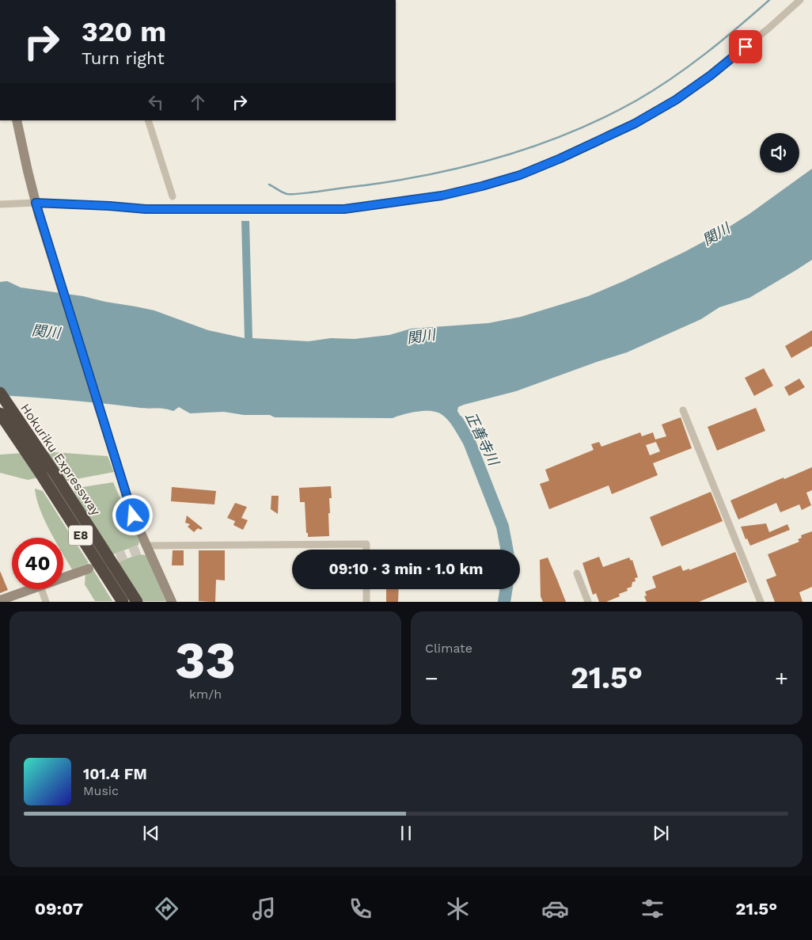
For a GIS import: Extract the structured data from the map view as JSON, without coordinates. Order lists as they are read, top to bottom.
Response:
{
  "streets": {
    "highway": ["Hokuriku Expressway", "E8"]
  },
  "water": ["関川", "正善寺川"],
  "page": {
    "turn": ["320 m", "Turn right"],
    "limit": "40",
    "trip": "09:10 · 3 min · 1.0 km",
    "tile": [
      ["33", "km/h"],
      "Climate"
    ],
    "heat": ["−", "21.5°", "+"],
    "song": ["101.4 FM", "Music"],
    "tabs": ["09:07", "21.5°"]
  }
}
